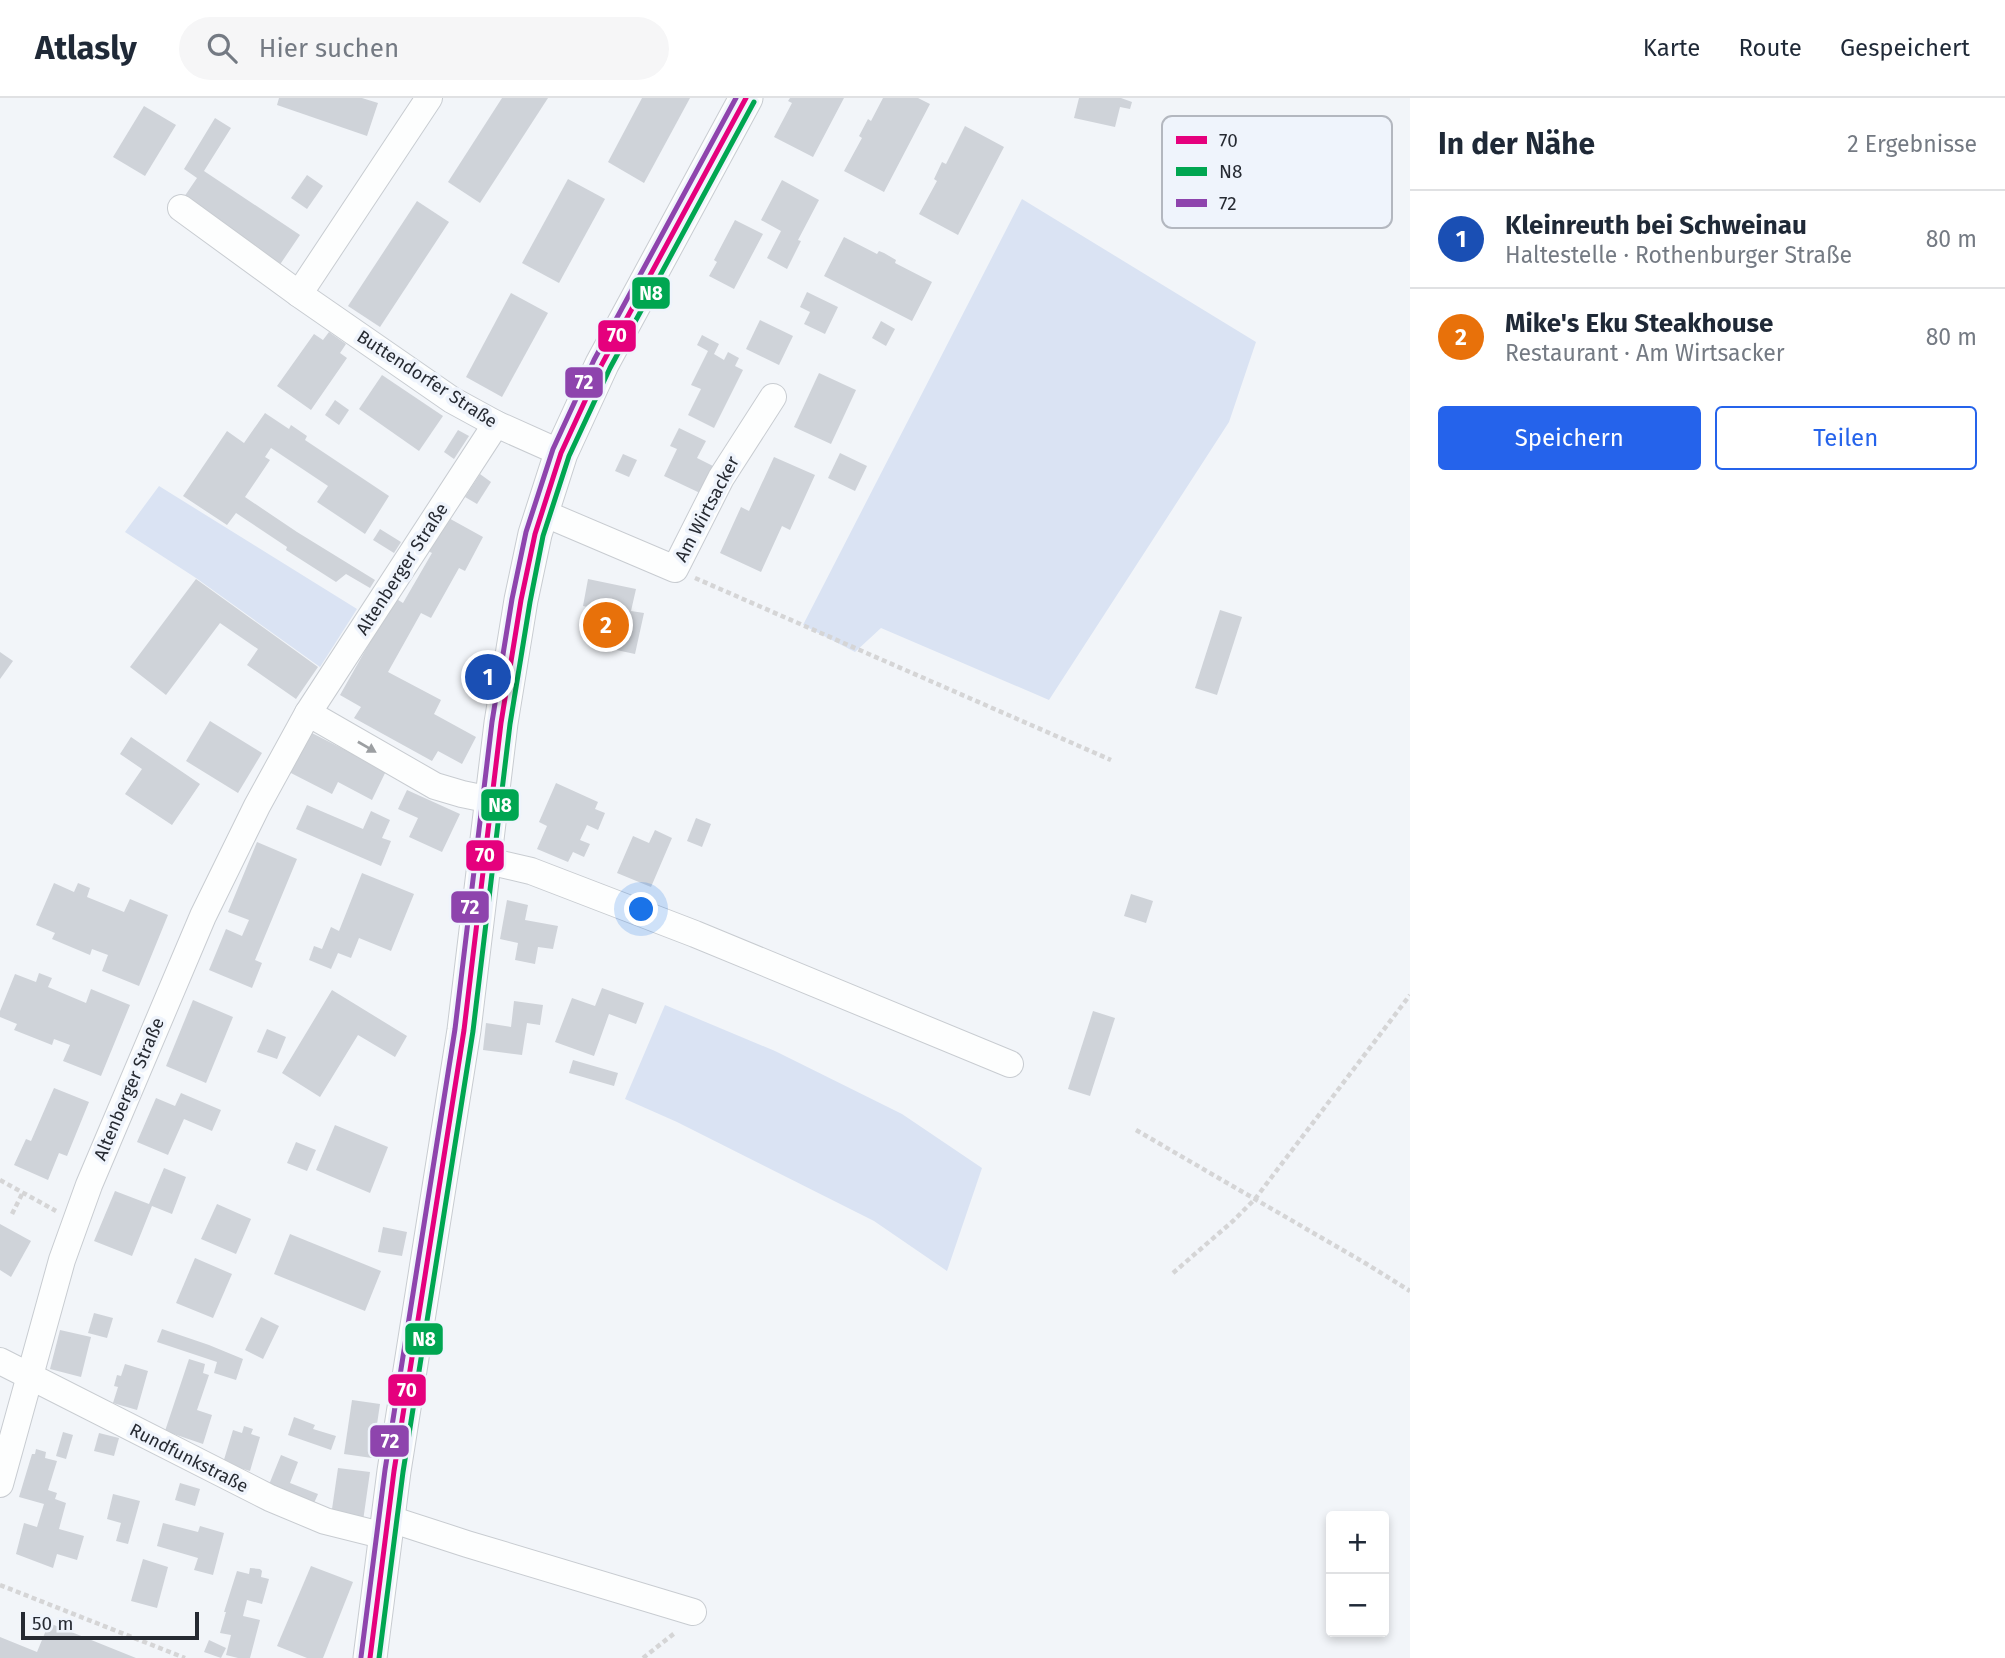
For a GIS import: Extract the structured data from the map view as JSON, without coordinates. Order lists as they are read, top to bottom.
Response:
{
  "streets": {
    "street": [
      "Buttendorfer Straße",
      "Am Wirtsacker",
      "Altenberger Straße",
      "Rundfunkstraße"
    ]
  },
  "crossings": [
    ["Buttendorfer Straße", "Altenberger Straße"],
    ["Altenberger Straße", "Rundfunkstraße"]
  ],
  "lines": ["transit line 70", "transit line 72", "transit line N8"],
  "legend": ["70", "N8", "72"],
  "scale_bar": "50 m",
  "page": {
    "header": "Atlasly",
    "search": "Hier suchen",
    "nav": ["Karte", "Route", "Gespeichert"],
    "heading": ["In der Nähe", "2 Ergebnisse"],
    "list": [
      {
        "mark": "1",
        "name": "Kleinreuth bei Schweinau",
        "note": "Haltestelle · Rothenburger Straße",
        "value": "80 m"
      },
      {
        "mark": "2",
        "name": "Mike's Eku Steakhouse",
        "note": "Restaurant · Am Wirtsacker",
        "value": "80 m"
      }
    ],
    "buttons": ["Speichern", "Teilen"],
    "pins": ["2", "1"],
    "map_buttons": ["+", "−"],
    "scale": "50 m"
  }
}
